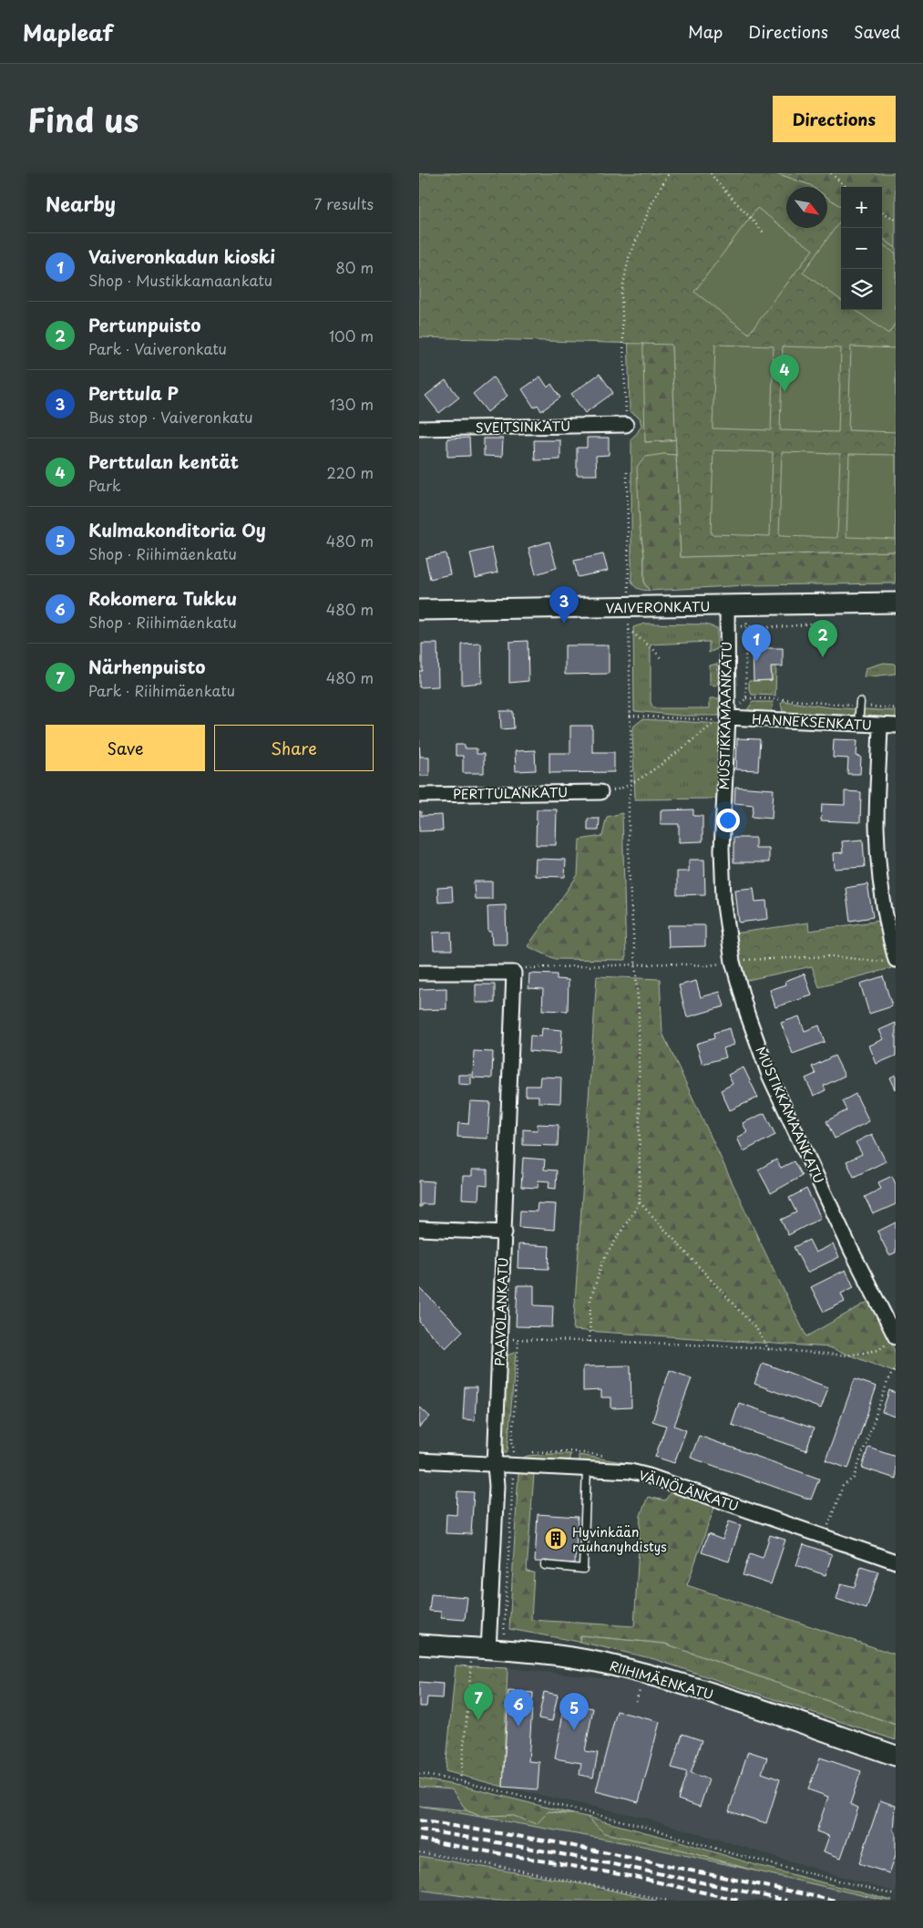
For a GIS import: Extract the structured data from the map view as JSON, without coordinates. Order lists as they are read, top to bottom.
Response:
{
  "streets": {
    "main road": ["VAIVERONKATU", "RIIHIMÄENKATU"],
    "street": [
      "SVEITSINKATU",
      "MUSTIKKAMAANKATU",
      "HANNEKSENKATU",
      "PERTTULANKATU",
      "PAAVOLANKATU",
      "VÄINÖLÄNKATU"
    ]
  },
  "crossings": [
    ["VAIVERONKATU", "MUSTIKKAMAANKATU"],
    ["MUSTIKKAMAANKATU", "HANNEKSENKATU"],
    ["PAAVOLANKATU", "VÄINÖLÄNKATU"],
    ["PAAVOLANKATU", "RIIHIMÄENKATU"]
  ],
  "places": {
    "building": ["Hyvinkään rauhanyhdistys"]
  },
  "north": "bottom right",
  "page": {
    "header": "Mapleaf",
    "nav": ["Map", "Directions", "Saved"],
    "title": "Find us",
    "buttons": [
      "Directions",
      ["Save", "Share"]
    ],
    "heading": ["Nearby", "7 results"],
    "map_buttons": ["+", "−"],
    "list": [
      {
        "mark": "1",
        "name": "Vaiveronkadun kioski",
        "note": "Shop · Mustikkamaankatu",
        "value": "80 m"
      },
      {
        "mark": "2",
        "name": "Pertunpuisto",
        "note": "Park · Vaiveronkatu",
        "value": "100 m"
      },
      {
        "mark": "3",
        "name": "Perttula P",
        "note": "Bus stop · Vaiveronkatu",
        "value": "130 m"
      },
      {
        "mark": "4",
        "name": "Perttulan kentät",
        "note": "Park",
        "value": "220 m"
      },
      {
        "mark": "5",
        "name": "Kulmakonditoria Oy",
        "note": "Shop · Riihimäenkatu",
        "value": "480 m"
      },
      {
        "mark": "6",
        "name": "Rokomera Tukku",
        "note": "Shop · Riihimäenkatu",
        "value": "480 m"
      },
      {
        "mark": "7",
        "name": "Närhenpuisto",
        "note": "Park · Riihimäenkatu",
        "value": "480 m"
      }
    ],
    "pins": [
      "4",
      "3",
      "2",
      "1",
      "7",
      "6",
      "5"
    ]
  }
}
